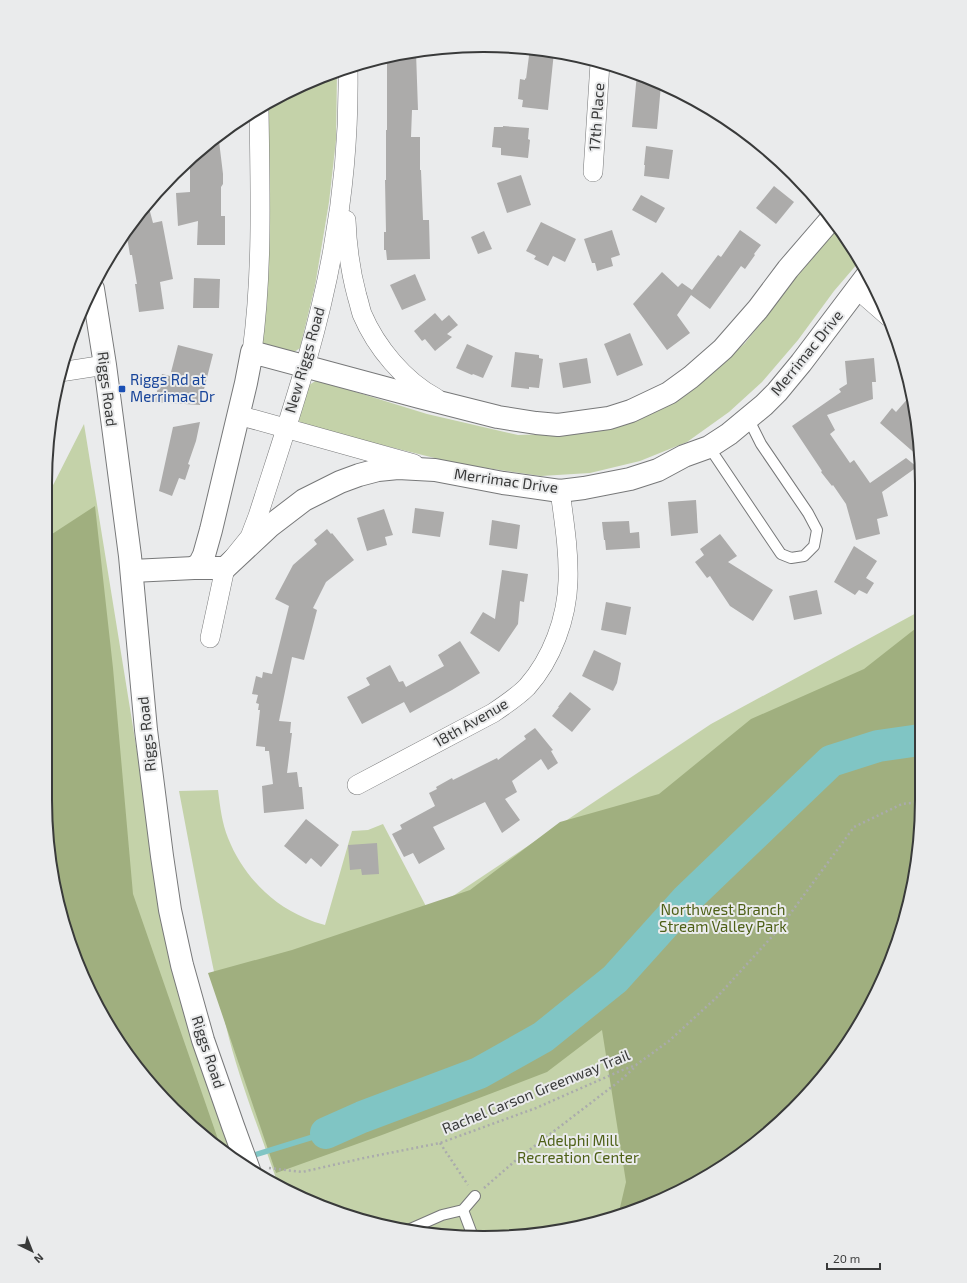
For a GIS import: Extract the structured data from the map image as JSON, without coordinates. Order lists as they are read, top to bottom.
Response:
{
  "streets": {
    "street": [
      "17th Place",
      "Merrimac Drive",
      "New Riggs Road",
      "Riggs Road",
      "18th Avenue"
    ],
    "path": ["Rachel Carson Greenway Trail"]
  },
  "crossings": [
    ["Merrimac Drive", "New Riggs Road"],
    ["Merrimac Drive", "18th Avenue"]
  ],
  "parks": ["Northwest Branch Stream Valley Park", "Adelphi Mill Recreation Center"],
  "places": {
    "transit": ["Riggs Rd at Merrimac Dr"]
  },
  "scale_bar": "20 m",
  "north": "bottom right"
}
